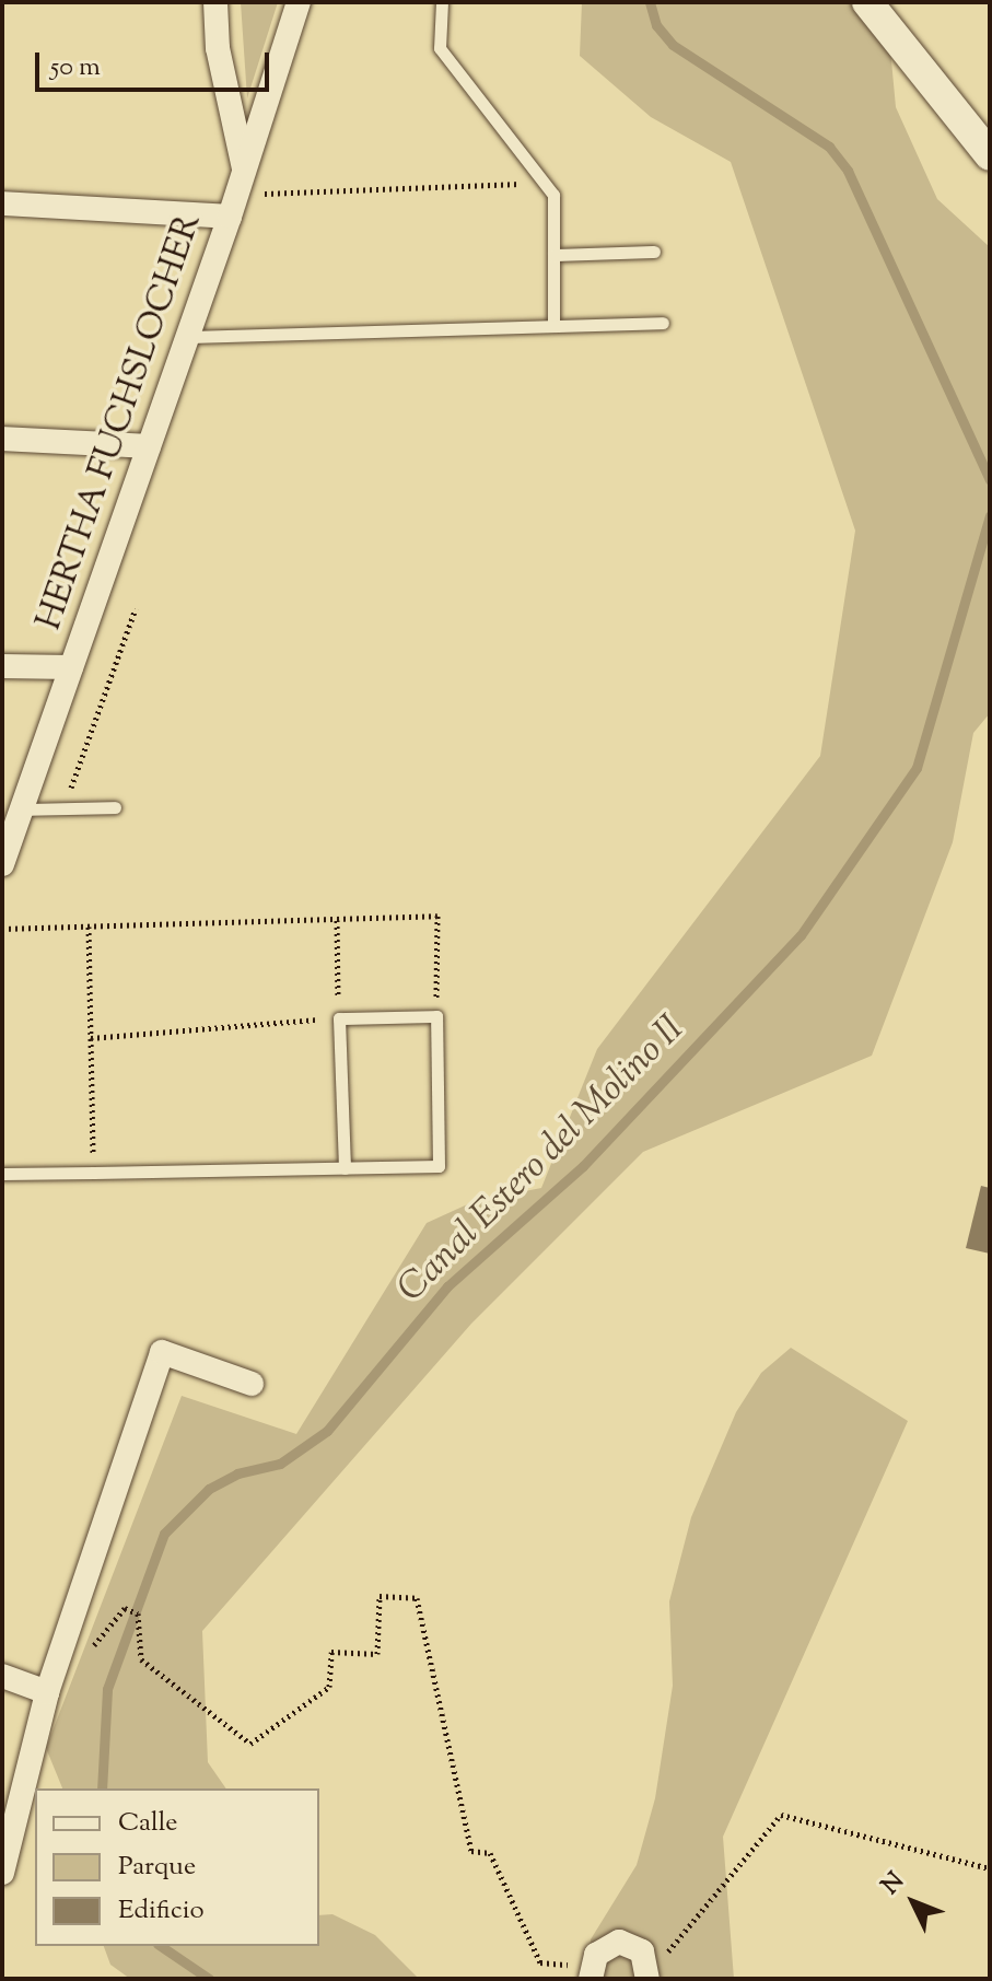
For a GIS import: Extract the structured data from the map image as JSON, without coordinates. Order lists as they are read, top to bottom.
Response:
{
  "streets": {
    "street": ["HERTHA FUCHSLOCHER"]
  },
  "water": ["Canal Estero del Molino II"],
  "legend": ["Calle", "Parque", "Edificio"],
  "scale_bar": "50 m",
  "north": "top left"
}
